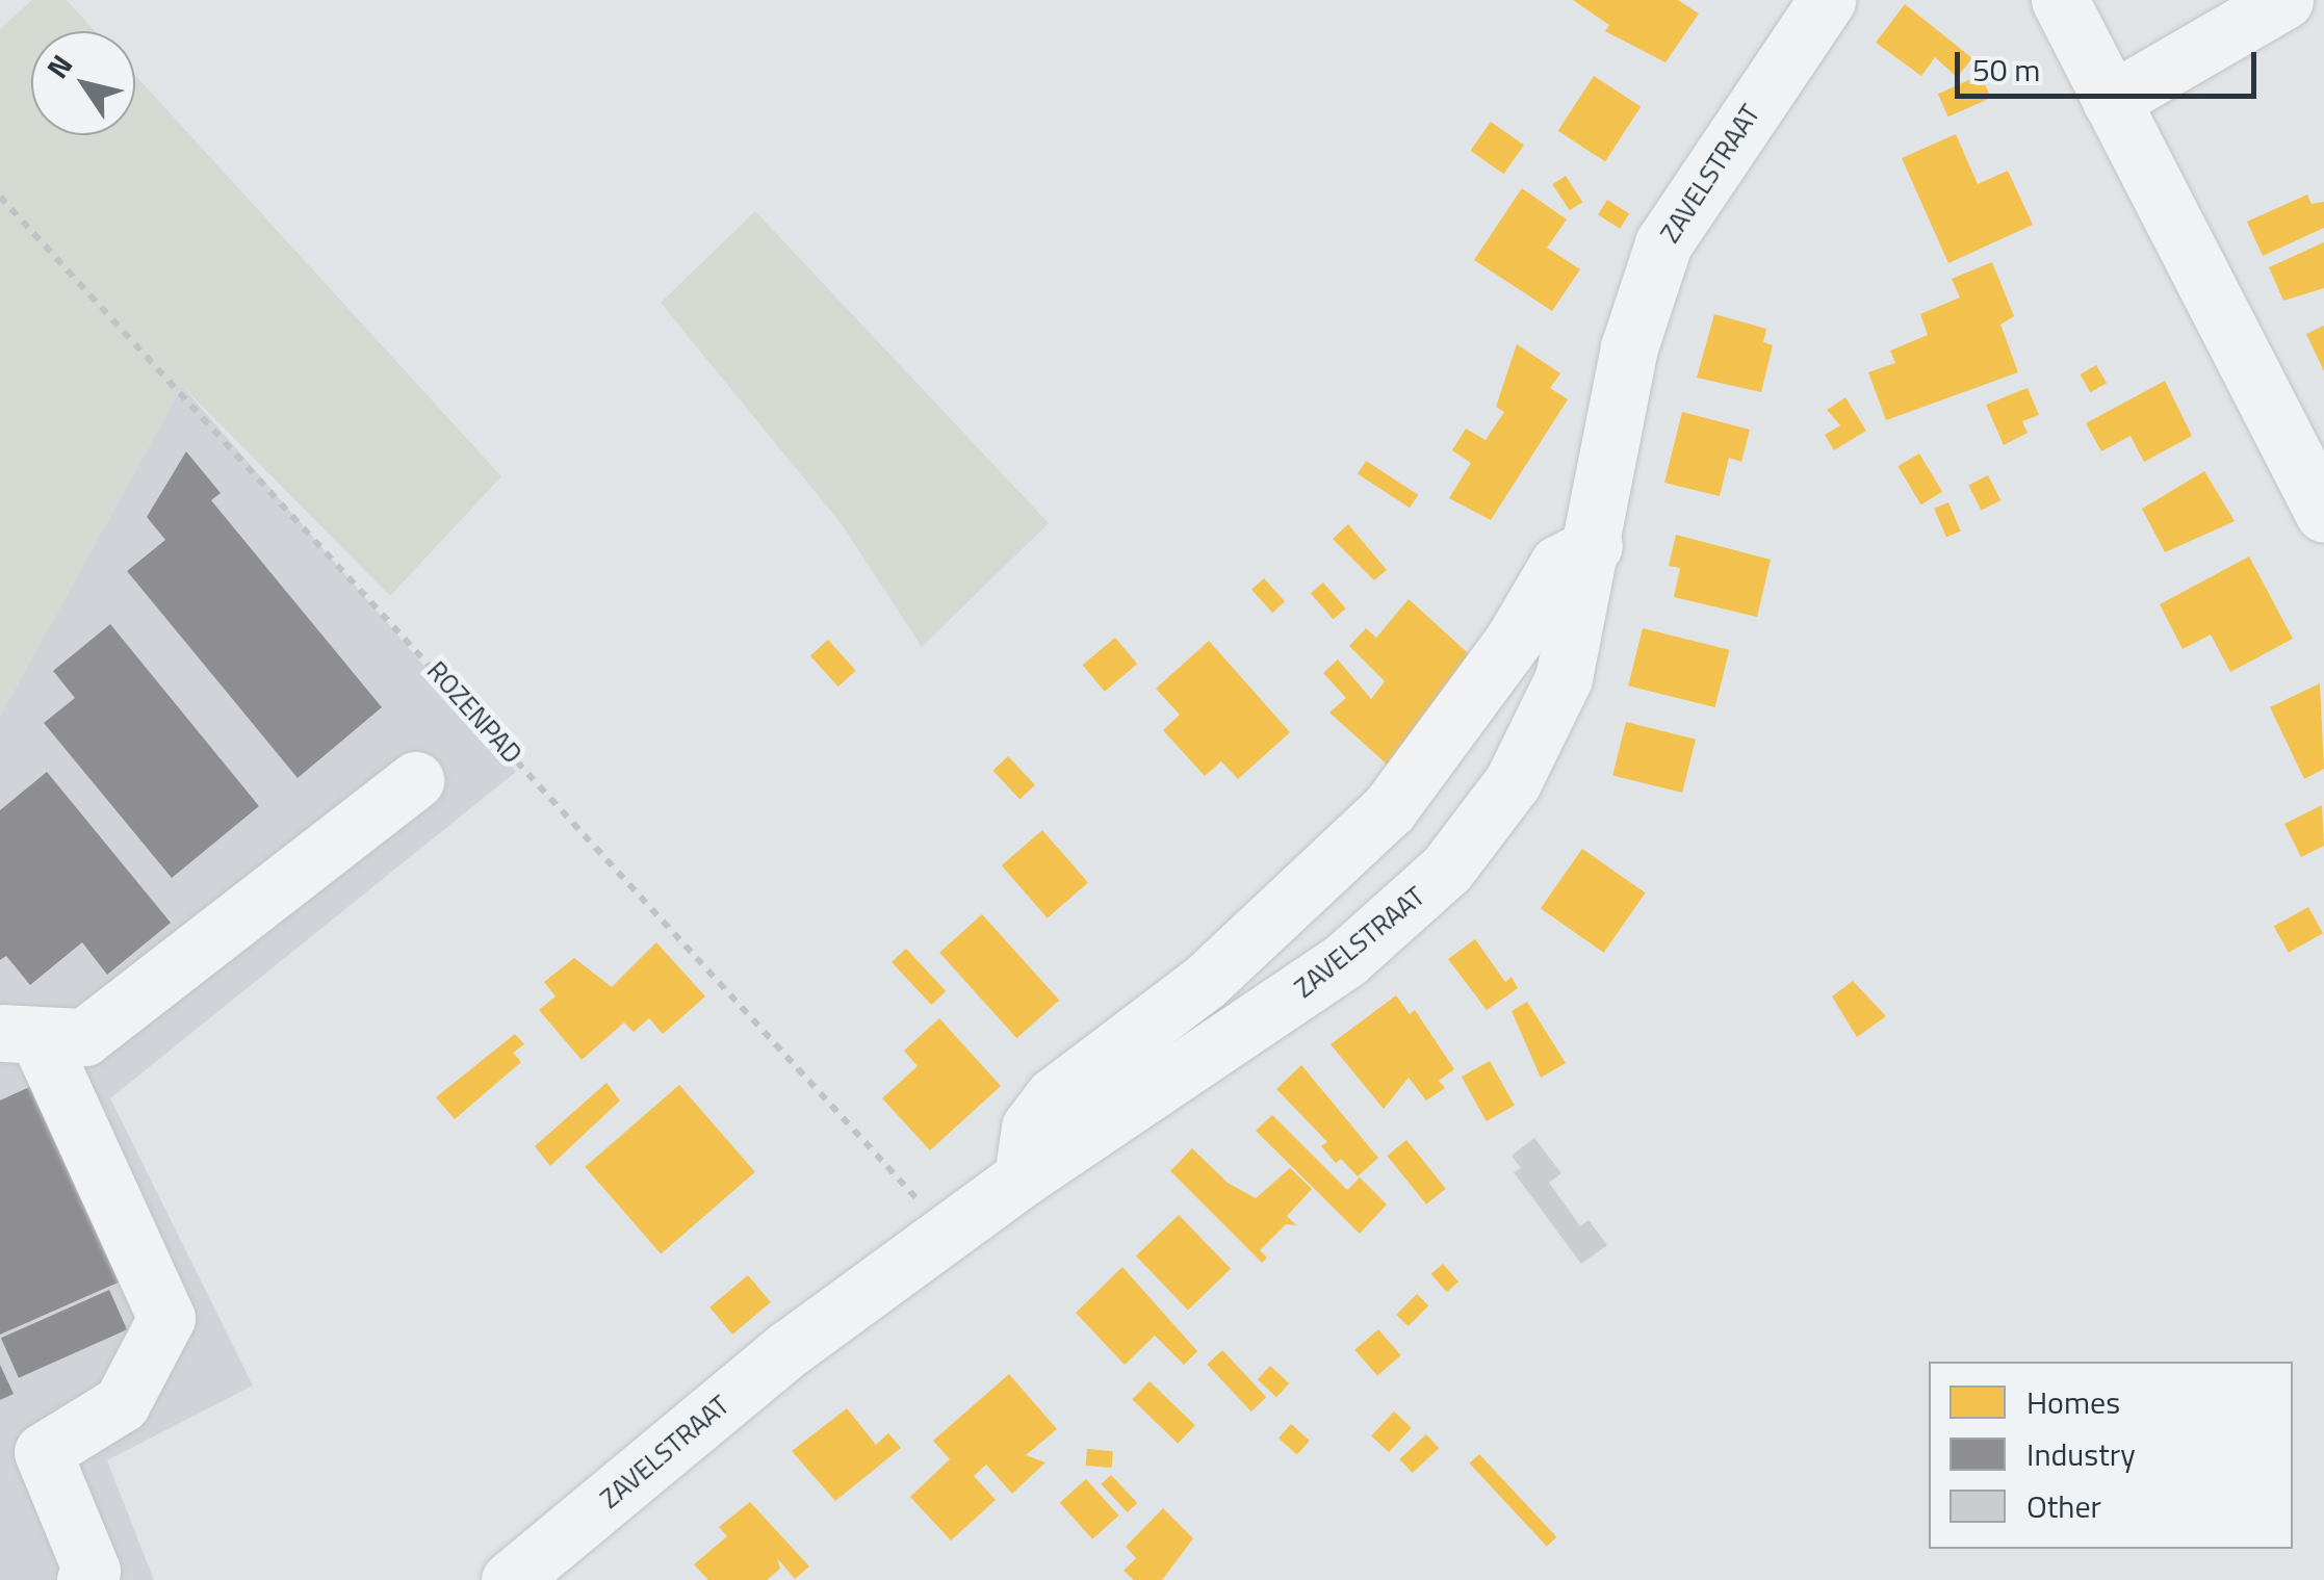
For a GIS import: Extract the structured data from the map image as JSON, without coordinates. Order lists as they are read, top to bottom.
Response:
{
  "streets": {
    "street": ["ZAVELSTRAAT"],
    "path": ["ROZENPAD"]
  },
  "crossings": [
    ["ZAVELSTRAAT", "ROZENPAD"]
  ],
  "legend": ["Homes", "Industry", "Other"],
  "scale_bar": "50 m",
  "north": "top left"
}
